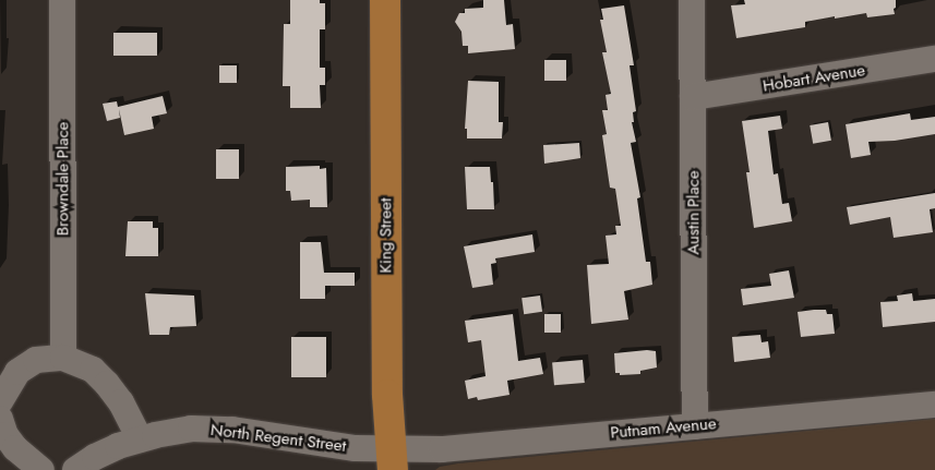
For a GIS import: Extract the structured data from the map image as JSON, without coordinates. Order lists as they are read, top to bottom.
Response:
{
  "streets": {
    "main road": ["King Street"],
    "street": [
      "Hobart Avenue",
      "Browndale Place",
      "Austin Place",
      "Putnam Avenue",
      "North Regent Street"
    ]
  },
  "crossings": [
    ["Hobart Avenue", "Austin Place"],
    ["Austin Place", "Putnam Avenue"],
    ["King Street", "Putnam Avenue"],
    ["King Street", "North Regent Street"],
    ["Putnam Avenue", "North Regent Street"]
  ]
}
